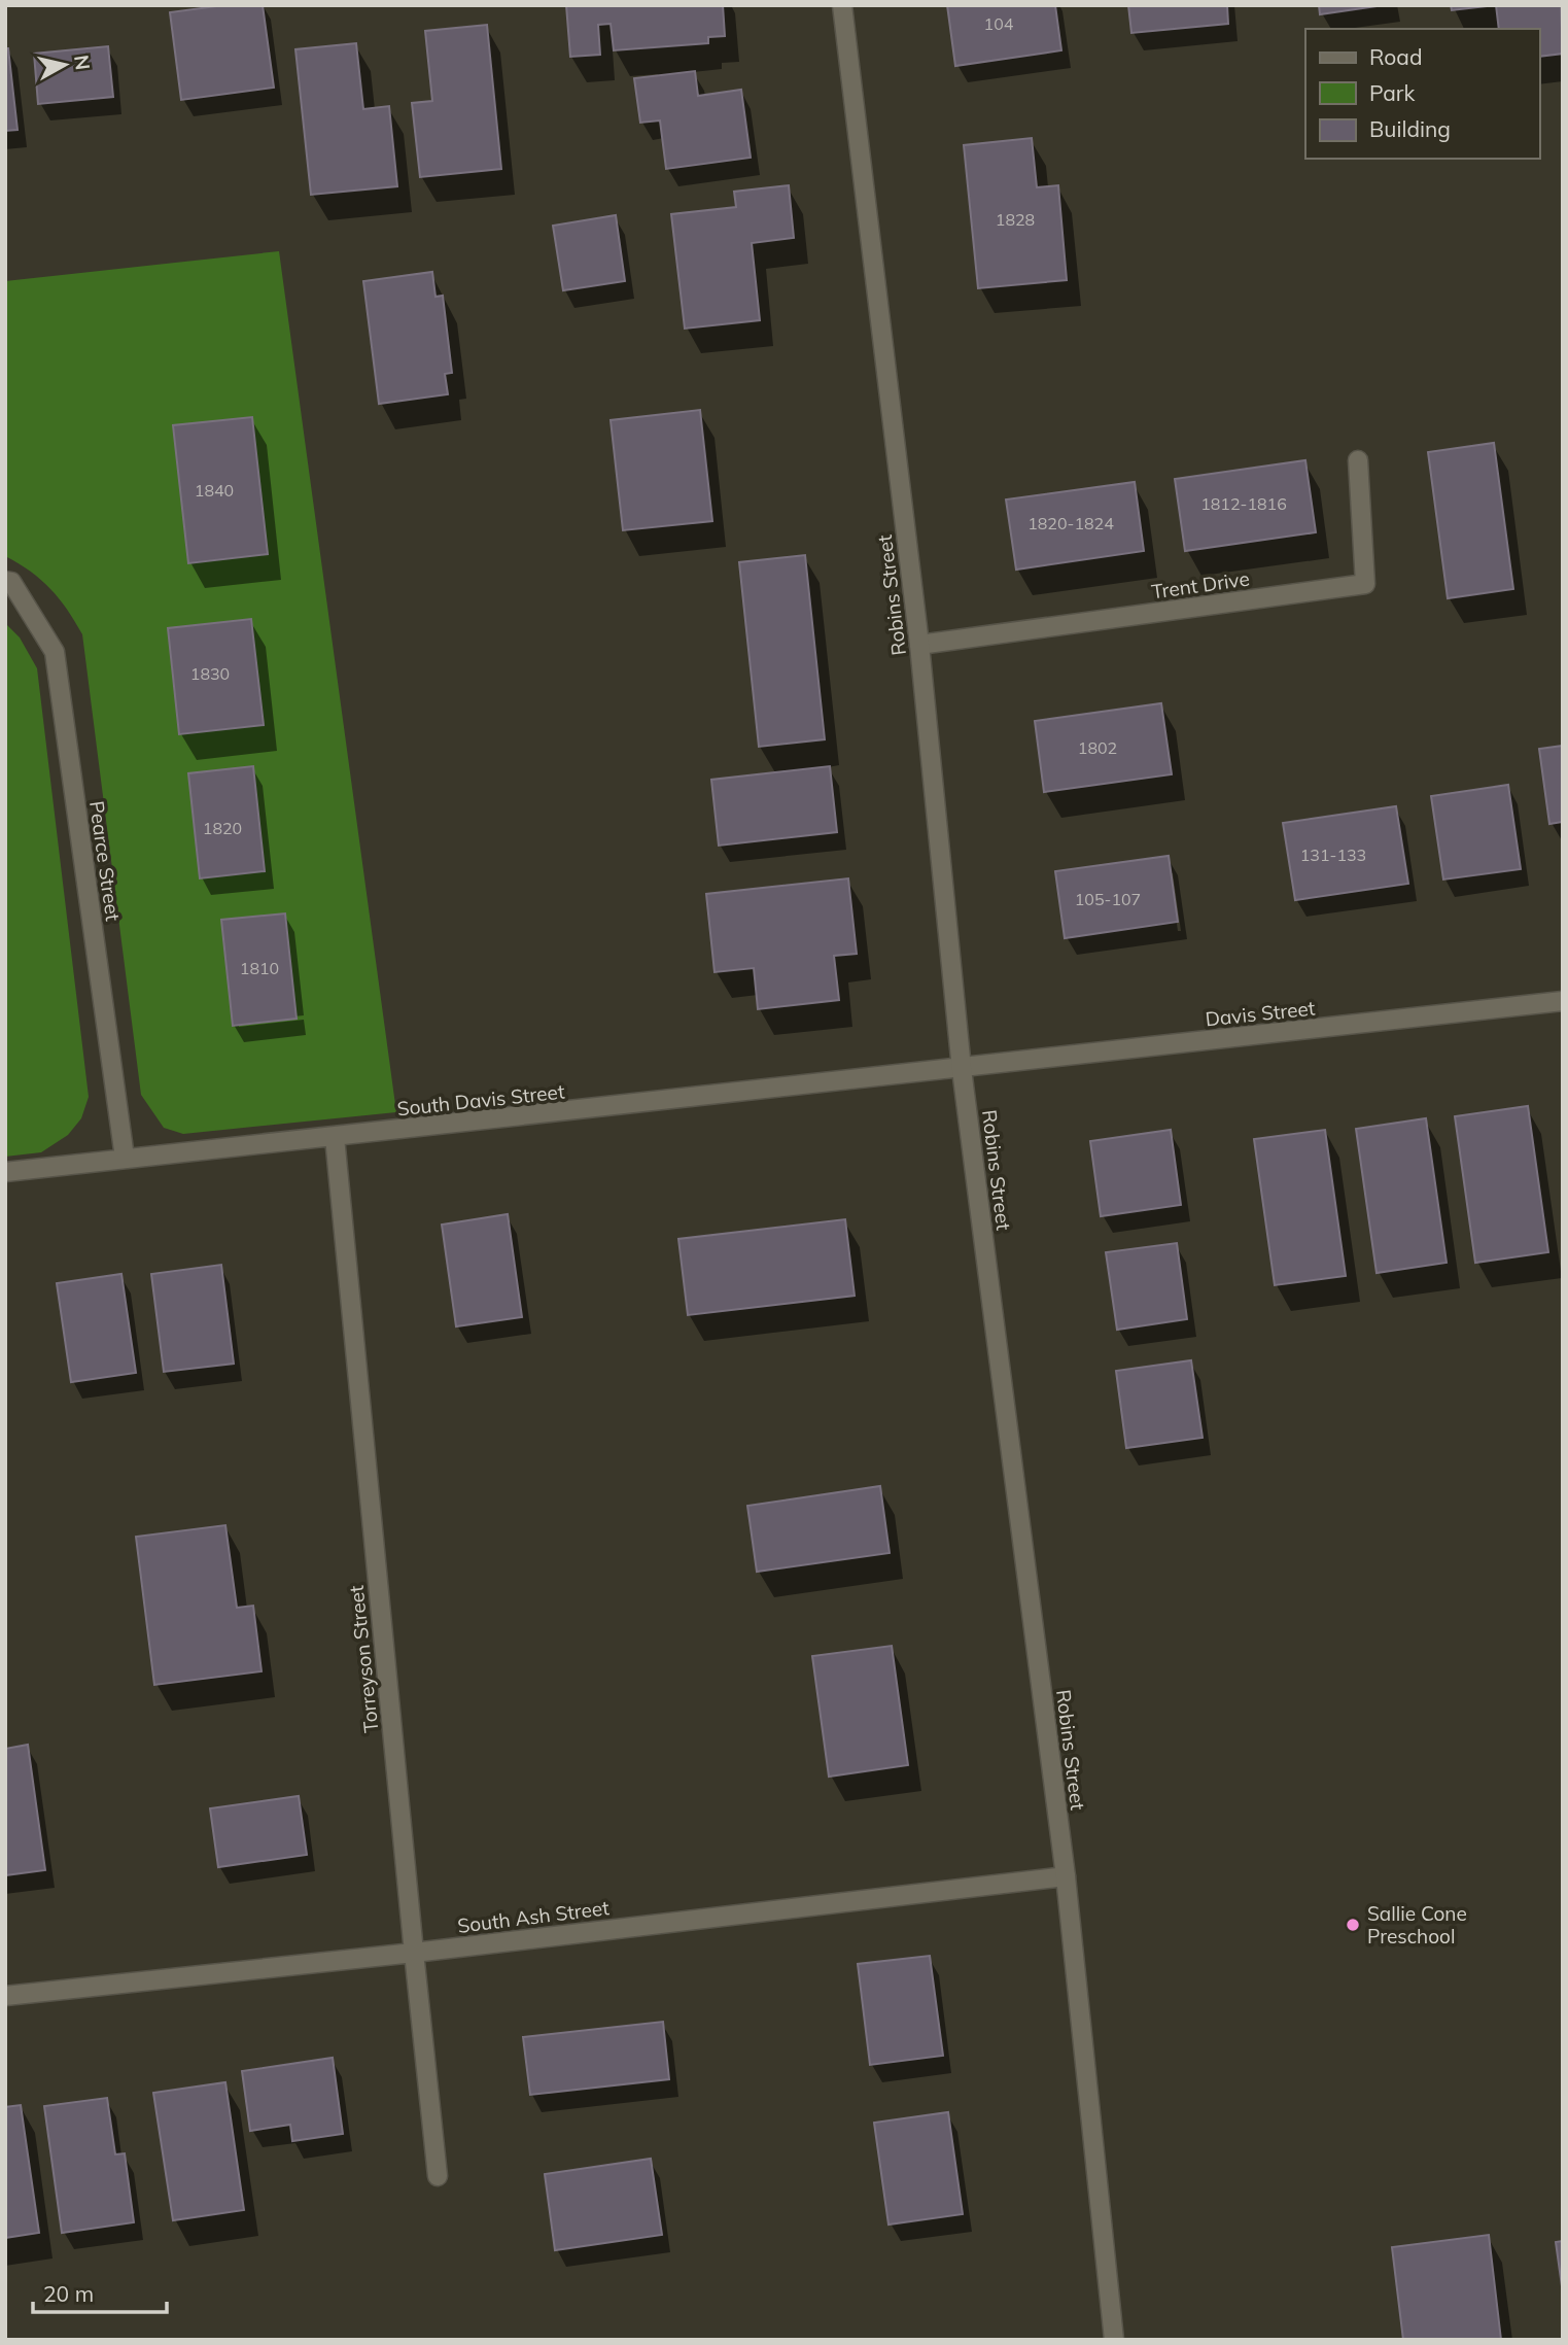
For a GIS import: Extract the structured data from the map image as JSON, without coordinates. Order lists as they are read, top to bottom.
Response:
{
  "streets": {
    "street": [
      "Trent Drive",
      "Robins Street",
      "Pearce Street",
      "Davis Street",
      "South Davis Street",
      "Torreyson Street",
      "South Ash Street"
    ]
  },
  "crossings": [
    ["Trent Drive", "Robins Street"],
    ["Robins Street", "Davis Street"],
    ["Robins Street", "South Davis Street"],
    ["Robins Street", "South Ash Street"],
    ["Pearce Street", "South Davis Street"],
    ["Davis Street", "South Davis Street"],
    ["South Davis Street", "Torreyson Street"],
    ["Torreyson Street", "South Ash Street"]
  ],
  "places": ["Sallie Cone Preschool"],
  "house_numbers": [
    "104",
    "1828",
    "1840",
    "1812-1816",
    "1820-1824",
    "1830",
    "1802",
    "1820",
    "131-133",
    "105-107",
    "1810"
  ],
  "legend": ["Road", "Park", "Building"],
  "scale_bar": "20 m",
  "north": "right"
}
